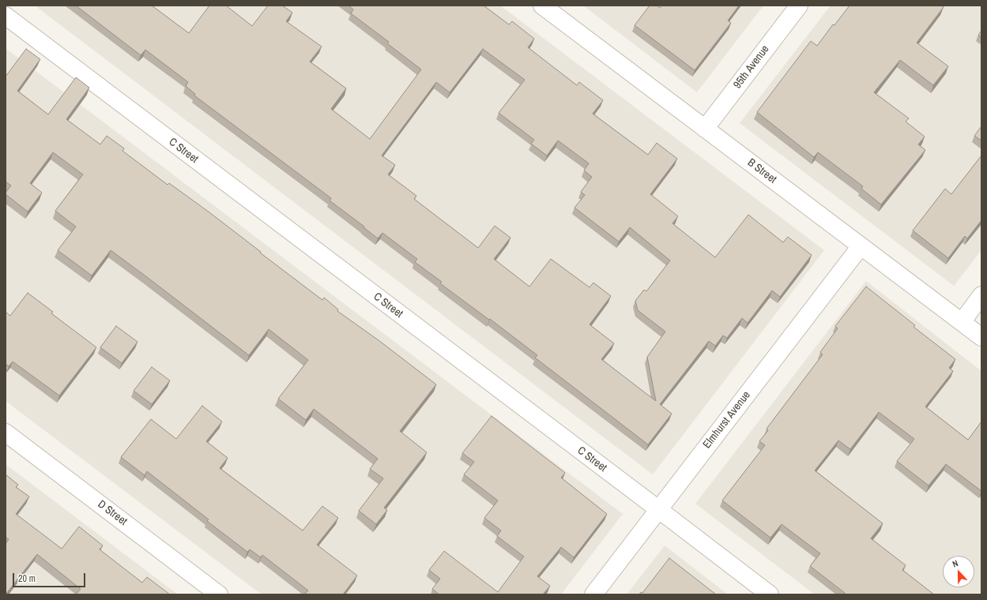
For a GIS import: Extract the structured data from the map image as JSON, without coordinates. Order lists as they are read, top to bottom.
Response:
{
  "streets": {
    "street": [
      "95th Avenue",
      "C Street",
      "B Street",
      "Elmhurst Avenue",
      "D Street"
    ]
  },
  "crossings": [
    ["95th Avenue", "B Street"],
    ["C Street", "Elmhurst Avenue"],
    ["B Street", "Elmhurst Avenue"]
  ],
  "scale_bar": "20 m",
  "north": "top"
}
